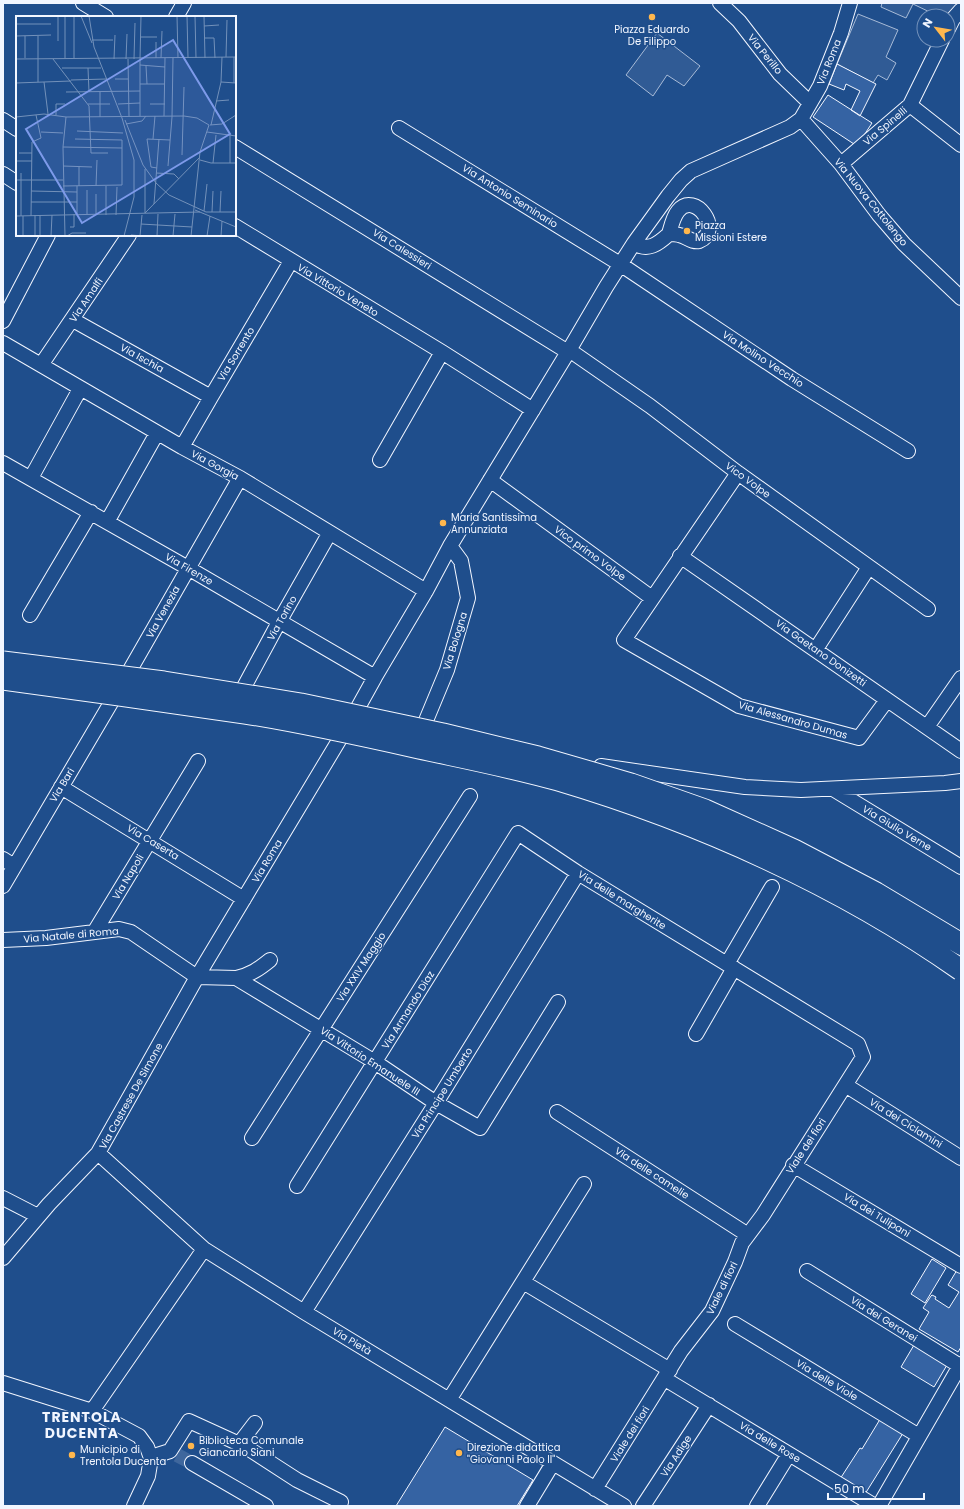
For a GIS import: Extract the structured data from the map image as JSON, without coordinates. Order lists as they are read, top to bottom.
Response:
{
  "streets": {
    "street": [
      "Via Perillo",
      "Via Roma",
      "Via Spinelli",
      "Via Antonio Seminario",
      "Via Nuova Cottolengo",
      "Via Calessieri",
      "Via Vittorio Veneto",
      "Via Amalfi",
      "Via Sorrento",
      "Via Ischia",
      "Via Molino Vecchio",
      "Via Gorgia",
      "Vico Volpe",
      "Vico primo Volpe",
      "Via Firenze",
      "Via Venezia",
      "Via Torino",
      "Via Bologna",
      "Via Gaetano Donizetti",
      "Via Alessandro Dumas",
      "Via Bari",
      "Via Giulio Verne",
      "Via Caserta",
      "Via Napoli",
      "Via delle margherite",
      "Via Natale di Roma",
      "Via XXIV Maggio",
      "Via Armando Diaz",
      "Via Vittorio Emanuele III",
      "Via Principe Umberto",
      "Via Castrese De Simone",
      "Via dei Ciclamini",
      "Viale dei fiori",
      "Via delle camelie",
      "Via dei Tulipani",
      "Viale di fiori",
      "Via dei Geranei",
      "Via Pietà",
      "Via delle Viole",
      "Via delle Rose",
      "Via Adige"
    ]
  },
  "crossings": [
    ["Via Perillo", "Via Roma"],
    ["Via Roma", "Via Antonio Seminario"],
    ["Via Roma", "Via Nuova Cottolengo"],
    ["Via Roma", "Via Calessieri"],
    ["Via Roma", "Via Vittorio Veneto"],
    ["Via Roma", "Via Molino Vecchio"],
    ["Via Roma", "Via Gorgia"],
    ["Via Roma", "Vico Volpe"],
    ["Via Roma", "Vico primo Volpe"],
    ["Via Roma", "Via Firenze"],
    ["Via Roma", "Via Bologna"],
    ["Via Roma", "Via Caserta"],
    ["Via Roma", "Via Natale di Roma"],
    ["Via Roma", "Via Vittorio Emanuele III"],
    ["Via Roma", "Via Castrese De Simone"],
    ["Via Spinelli", "Via Nuova Cottolengo"],
    ["Via Antonio Seminario", "Via Molino Vecchio"],
    ["Via Calessieri", "Vico Volpe"],
    ["Via Vittorio Veneto", "Via Sorrento"],
    ["Via Amalfi", "Via Ischia"],
    ["Via Amalfi", "Via Gorgia"],
    ["Via Sorrento", "Via Ischia"],
    ["Via Sorrento", "Via Gorgia"],
    ["Via Gorgia", "Via Venezia"],
    ["Via Gorgia", "Via Torino"],
    ["Vico primo Volpe", "Via Alessandro Dumas"],
    ["Via Firenze", "Via Venezia"],
    ["Via Firenze", "Via Torino"],
    ["Via Venezia", "Via Bari"],
    ["Via Gaetano Donizetti", "Via Alessandro Dumas"],
    ["Via Bari", "Via Caserta"],
    ["Via Caserta", "Via Napoli"],
    ["Via Napoli", "Via Natale di Roma"],
    ["Via delle margherite", "Via Armando Diaz"],
    ["Via delle margherite", "Via Principe Umberto"],
    ["Via delle margherite", "Viale dei fiori"],
    ["Via Natale di Roma", "Via Vittorio Emanuele III"],
    ["Via Natale di Roma", "Via Castrese De Simone"],
    ["Via XXIV Maggio", "Via Vittorio Emanuele III"],
    ["Via Armando Diaz", "Via Vittorio Emanuele III"],
    ["Via Vittorio Emanuele III", "Via Principe Umberto"],
    ["Via Vittorio Emanuele III", "Via Castrese De Simone"],
    ["Via Principe Umberto", "Via Pietà"],
    ["Via Castrese De Simone", "Via Pietà"],
    ["Viale dei fiori", "Via delle camelie"],
    ["Viale dei fiori", "Via dei Tulipani"],
    ["Viale dei fiori", "Viale di fiori"],
    ["Viale dei fiori", "Via Pietà"],
    ["Viale dei fiori", "Via delle Rose"],
    ["Via delle camelie", "Viale di fiori"],
    ["Viale di fiori", "Via delle Rose"],
    ["Via delle Rose", "Via Adige"]
  ],
  "districts": ["TRENTOLA DUCENTA"],
  "places": [
    "Piazza Eduardo De Filippo",
    "Piazza Missioni Estere",
    "Maria Santissima Annunziata",
    "Biblioteca Comunale Giancarlo Siani",
    "Direzione didattica \"Giovanni Paolo II\"",
    "Municipio di Trentola Ducenta"
  ],
  "scale_bar": "50 m",
  "north": "top left"
}
